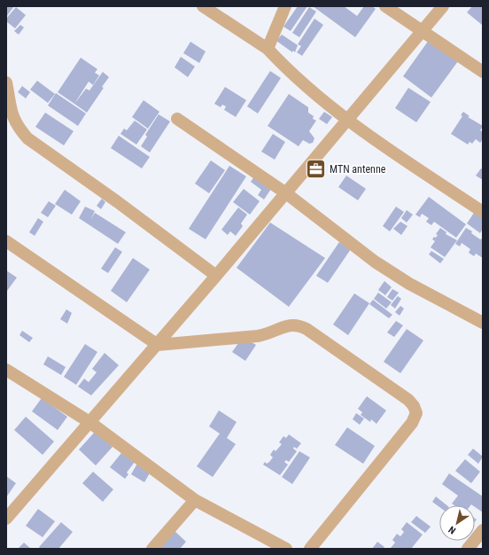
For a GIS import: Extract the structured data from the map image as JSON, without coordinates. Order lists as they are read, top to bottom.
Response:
{
  "places": {
    "office": ["MTN antenne"]
  },
  "north": "bottom left"
}
